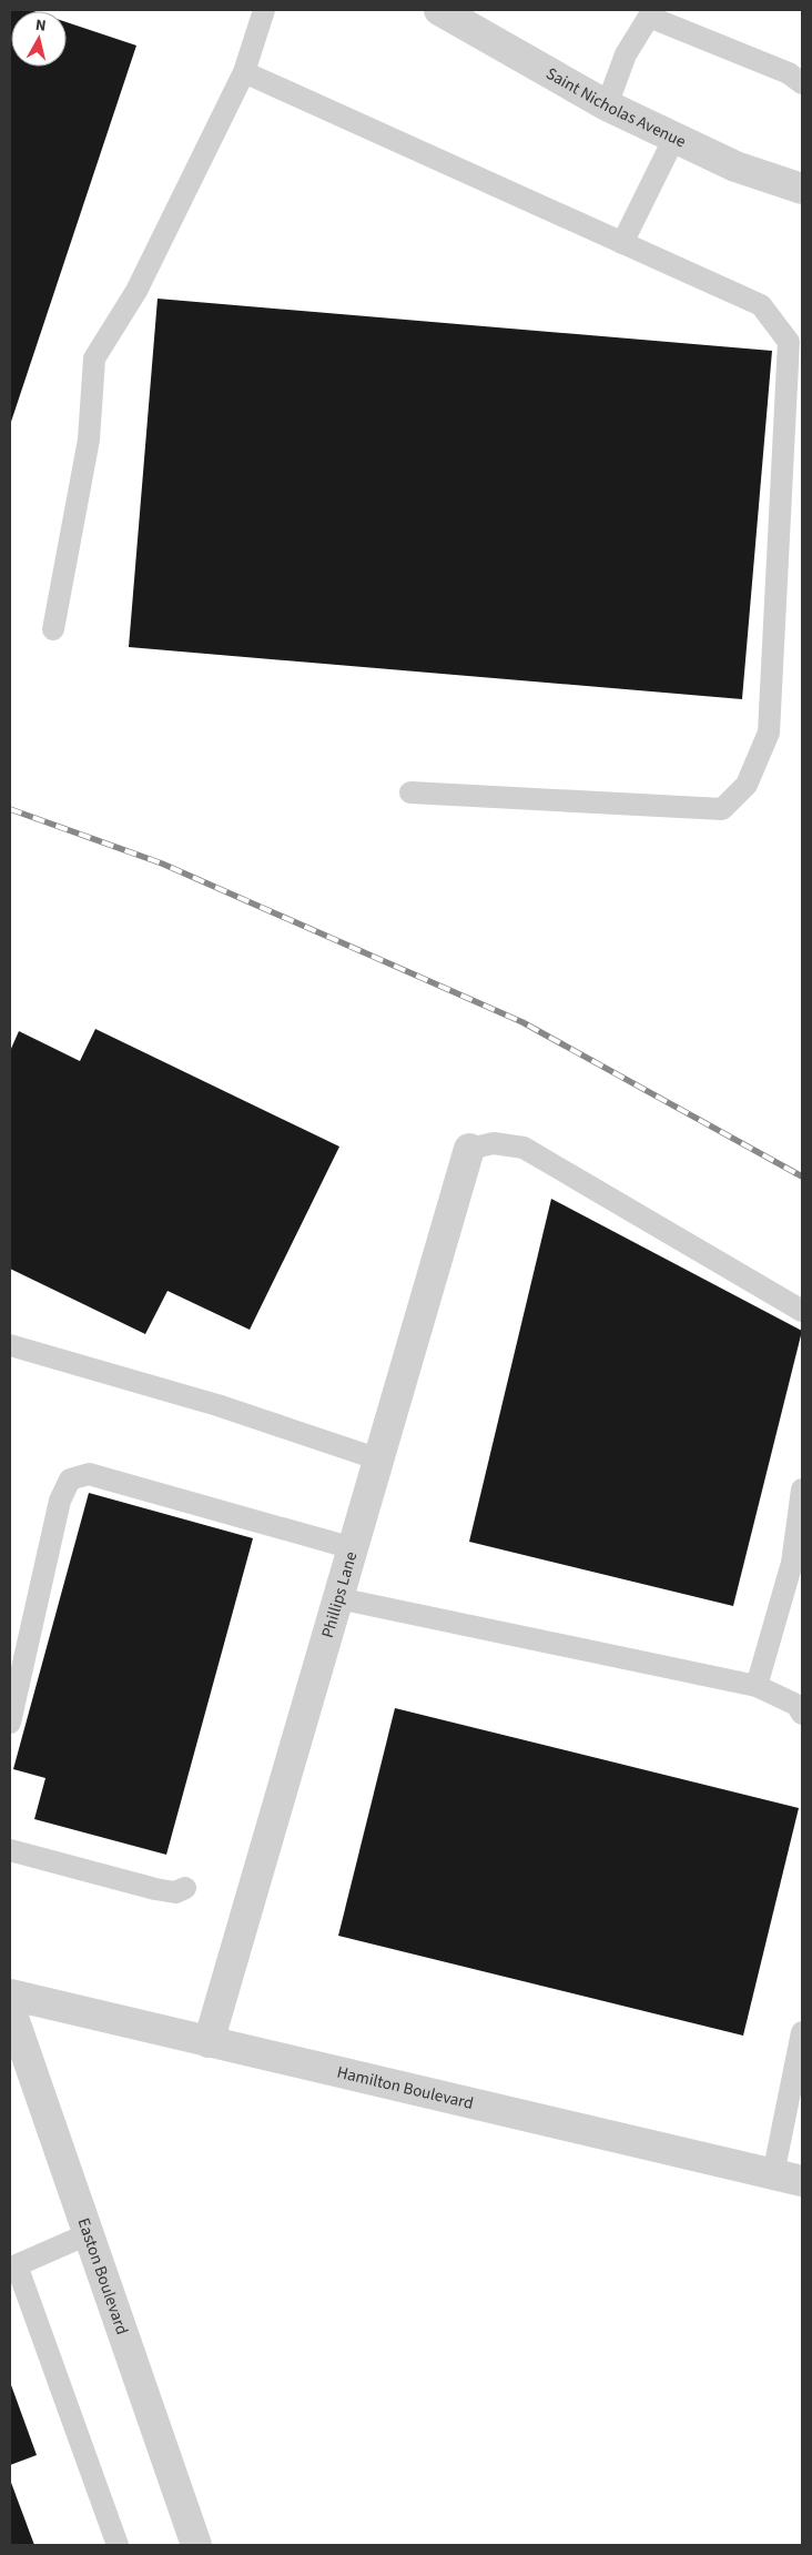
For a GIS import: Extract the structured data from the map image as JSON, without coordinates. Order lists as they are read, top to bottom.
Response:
{
  "streets": {
    "street": [
      "Saint Nicholas Avenue",
      "Phillips Lane",
      "Hamilton Boulevard",
      "Easton Boulevard"
    ]
  },
  "crossings": [
    ["Phillips Lane", "Hamilton Boulevard"]
  ],
  "north": "top"
}
